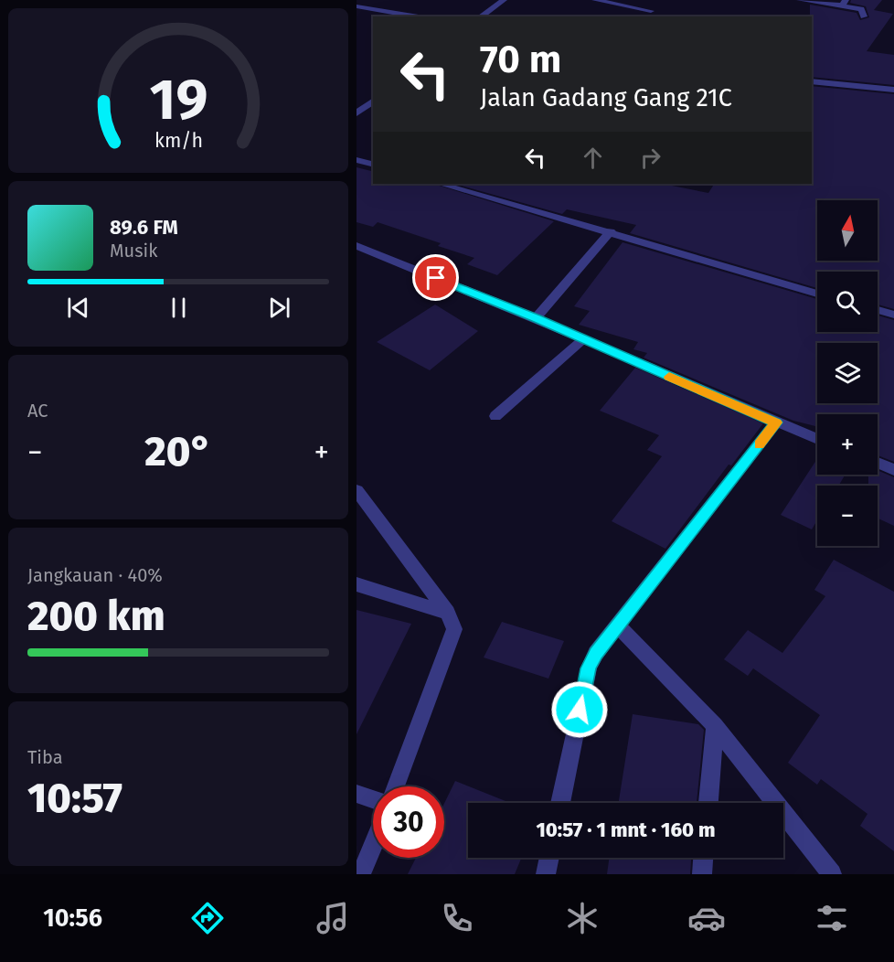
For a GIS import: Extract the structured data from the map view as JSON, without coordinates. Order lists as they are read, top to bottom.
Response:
{
  "north": "top",
  "page": {
    "turn": ["70 m", "Jalan Gadang Gang 21C"],
    "map_buttons": ["+", "−"],
    "song": ["89.6 FM", "Musik"],
    "tile": [
      "AC",
      ["Jangkauan · 40%", "200 km"],
      ["Tiba", "10:57"]
    ],
    "heat": ["−", "20°", "+"],
    "limit": "30",
    "trip": "10:57 · 1 mnt · 160 m",
    "tabs": "10:56",
    "gauge": ["19", "km/h"]
  }
}
